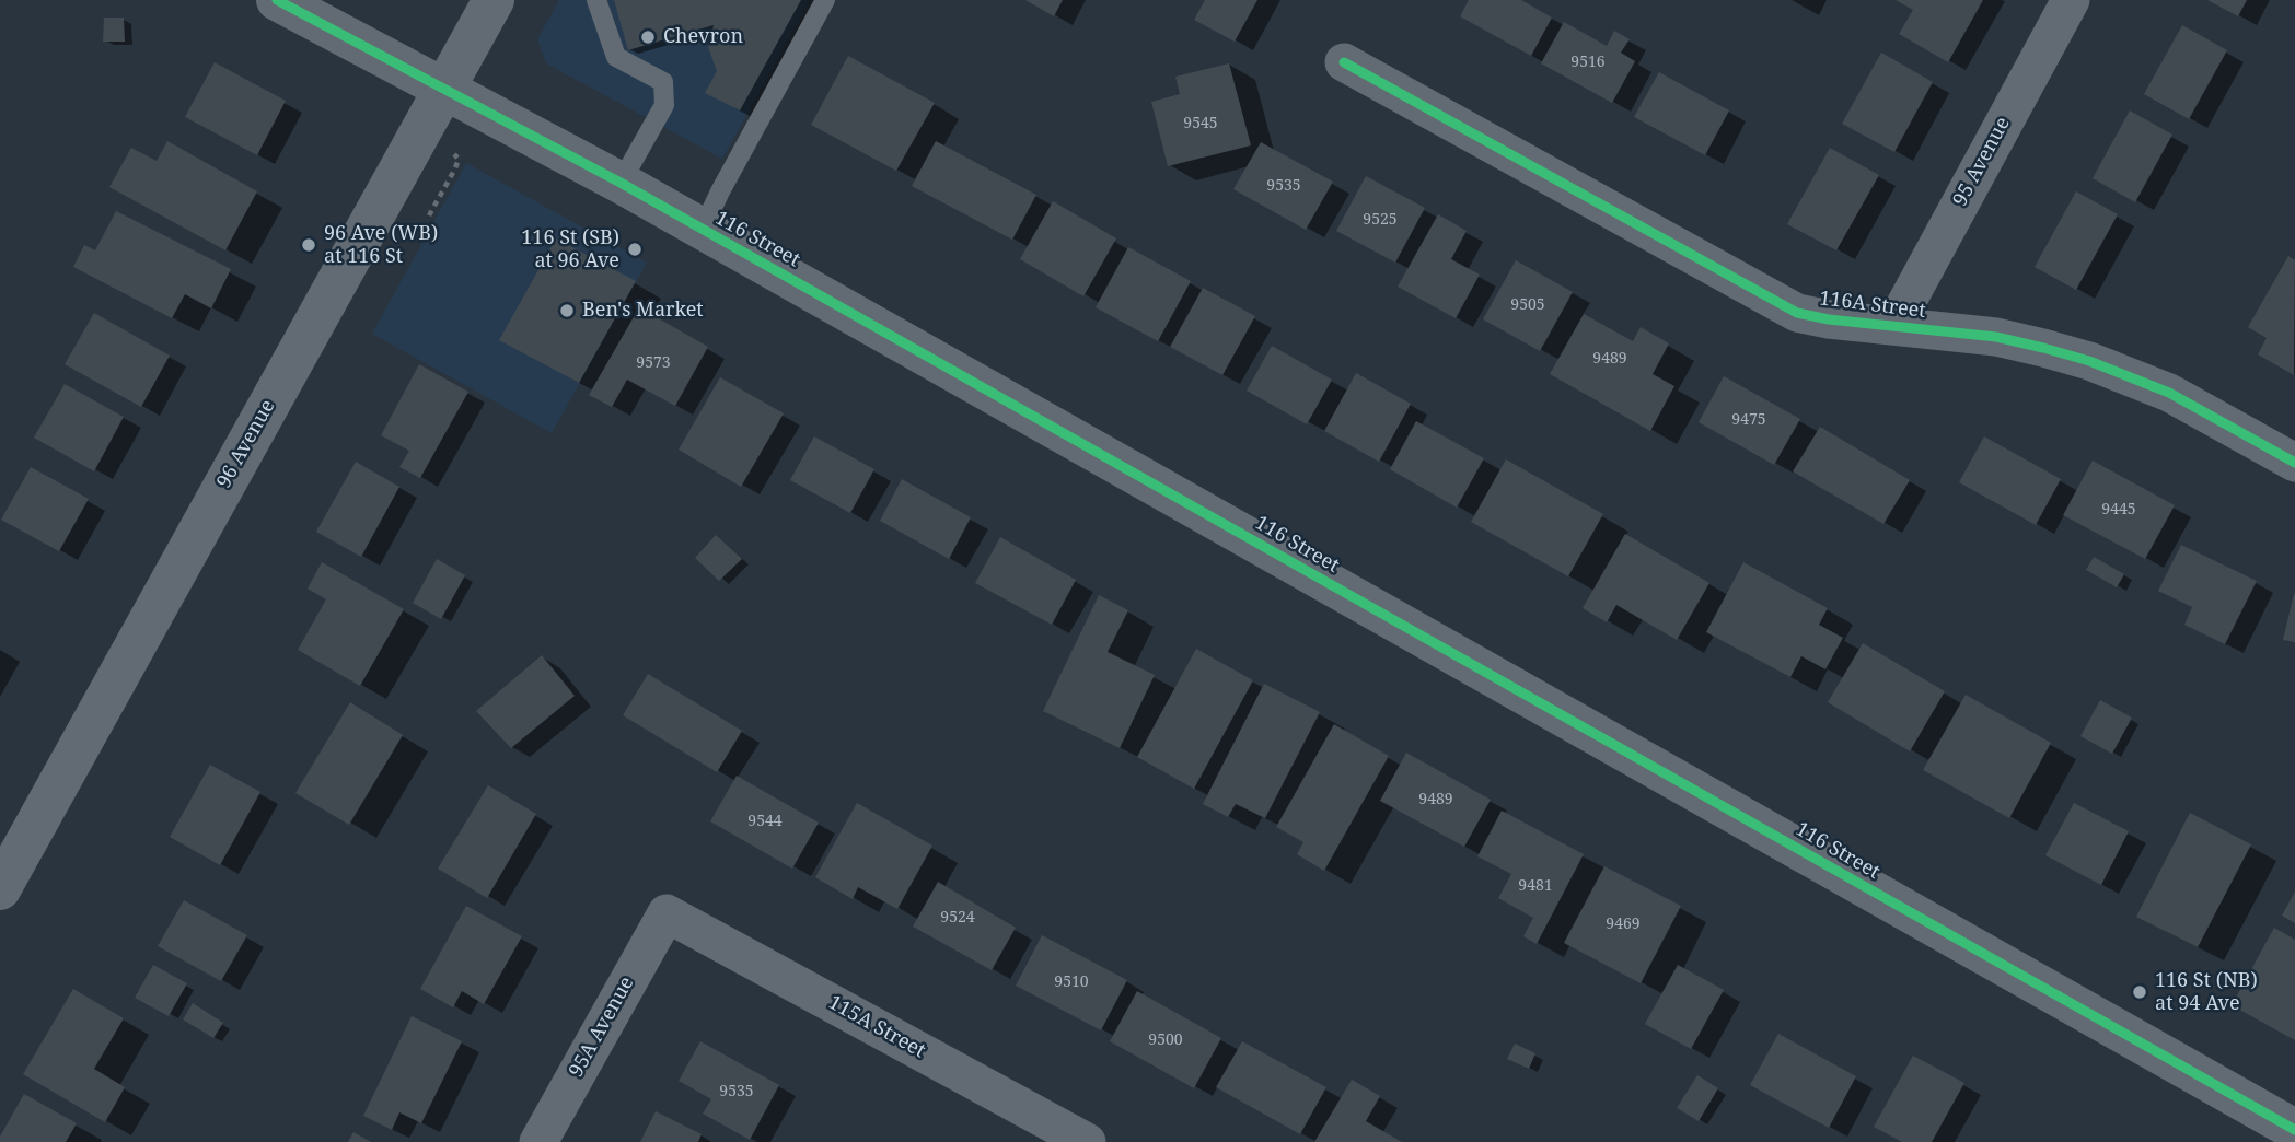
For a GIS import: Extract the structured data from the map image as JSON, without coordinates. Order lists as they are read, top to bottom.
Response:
{
  "streets": {
    "street": [
      "95 Avenue",
      "116 Street",
      "116A Street",
      "96 Avenue",
      "95A Avenue",
      "115A Street"
    ]
  },
  "crossings": [
    ["95 Avenue", "116A Street"],
    ["116 Street", "96 Avenue"],
    ["95A Avenue", "115A Street"]
  ],
  "places": [
    "Chevron",
    "96 Ave (WB) at 116 St",
    "116 St (SB) at 96 Ave",
    "Ben's Market",
    "116 St (NB) at 94 Ave"
  ],
  "house_numbers": [
    "9516",
    "9545",
    "9535",
    "9525",
    "9505",
    "9489",
    "9573",
    "9475",
    "9445",
    "9489",
    "9544",
    "9481",
    "9524",
    "9469",
    "9510",
    "9500",
    "9535"
  ]
}
